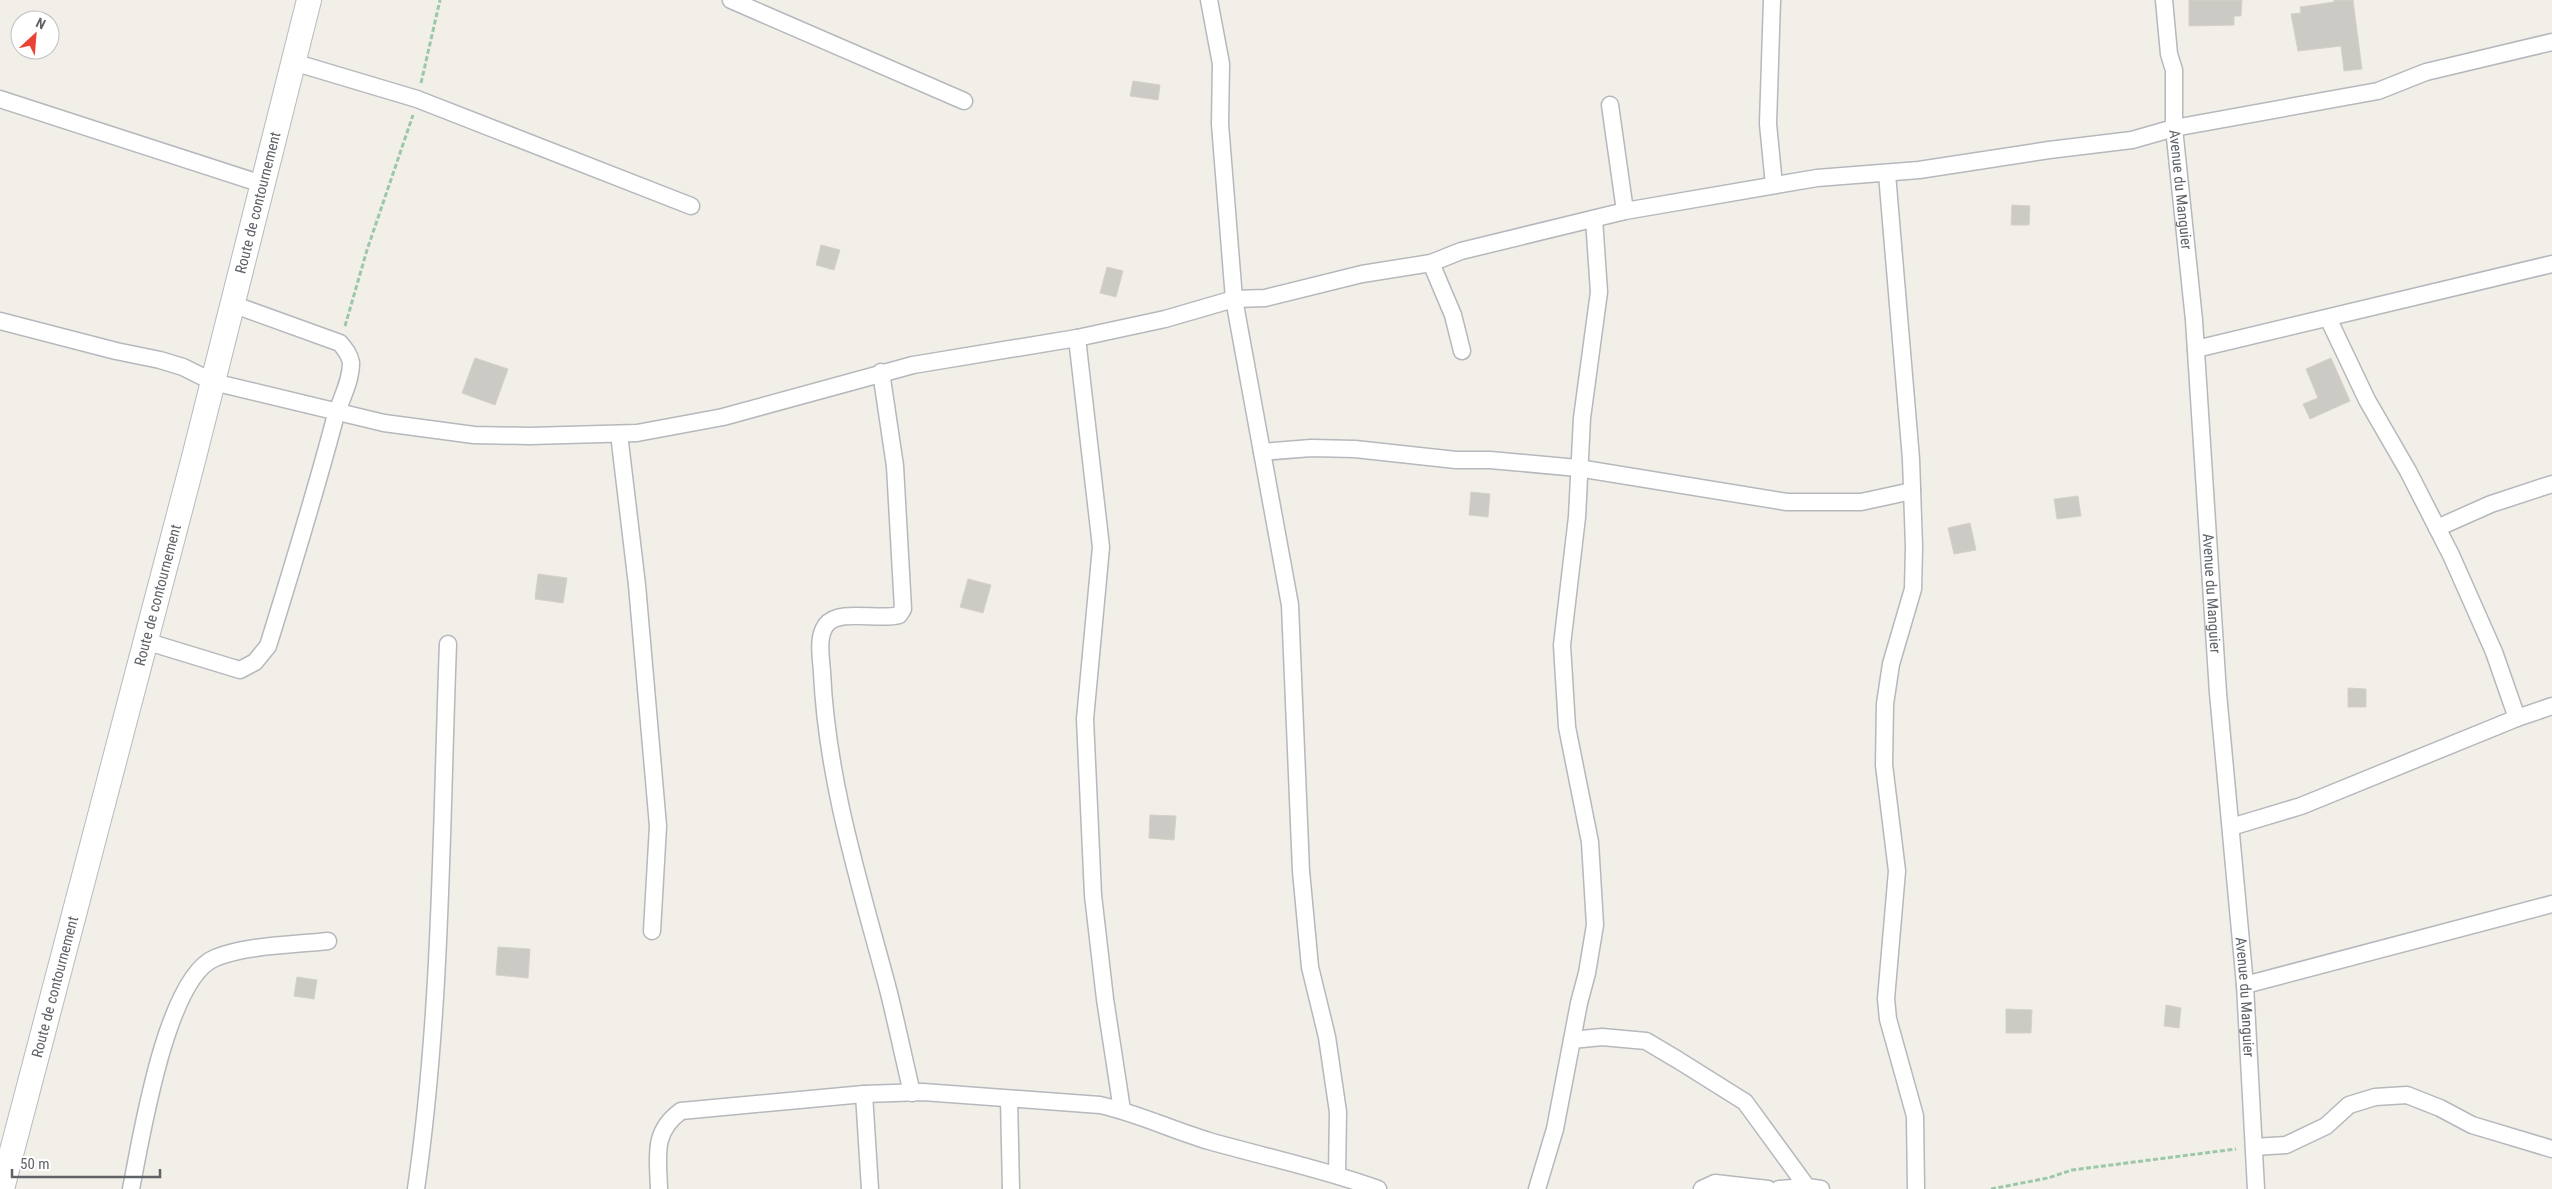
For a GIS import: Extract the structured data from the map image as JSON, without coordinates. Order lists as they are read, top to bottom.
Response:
{
  "streets": {
    "street": ["Avenue du Manguier", "Route de contournement"]
  },
  "scale_bar": "50 m",
  "north": "top right"
}
